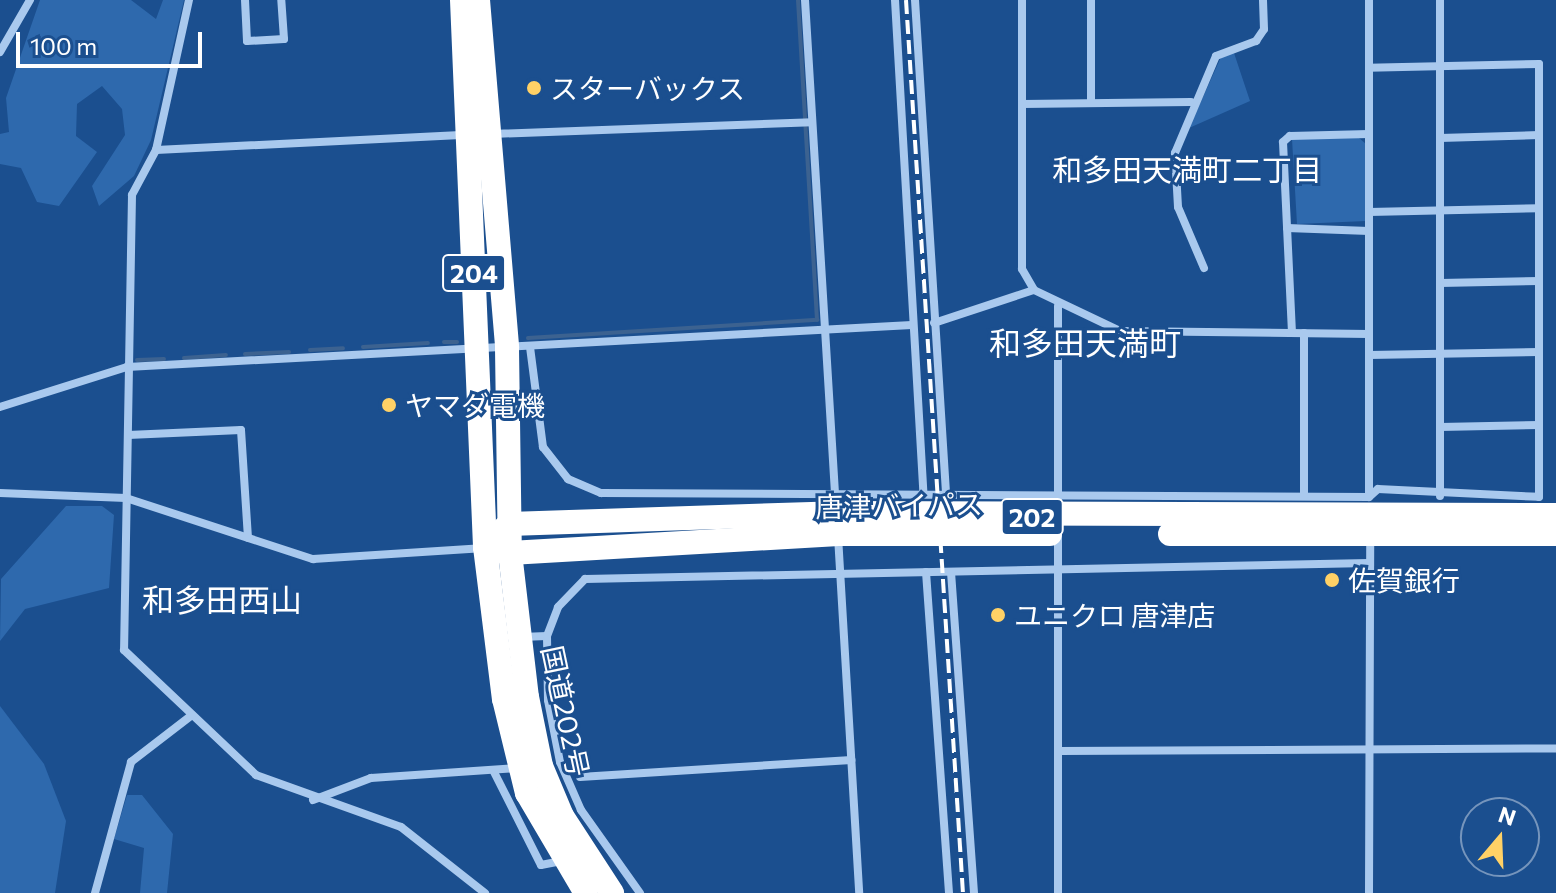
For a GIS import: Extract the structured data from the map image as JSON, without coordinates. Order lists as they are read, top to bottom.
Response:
{
  "streets": {
    "highway": [
      "204",
      "唐津バイパス",
      "202",
      "国道202号"
    ]
  },
  "crossings": [
    ["204", "唐津バイパス"],
    ["204", "国道202号"],
    ["唐津バイパス", "国道202号"]
  ],
  "districts": ["和多田天満町二丁目", "和多田天満町", "和多田西山"],
  "places": [
    "スターバックス",
    "ヤマダ電機",
    "佐賀銀行",
    "ユニクロ 唐津店"
  ],
  "scale_bar": "100 m",
  "north": "top"
}
